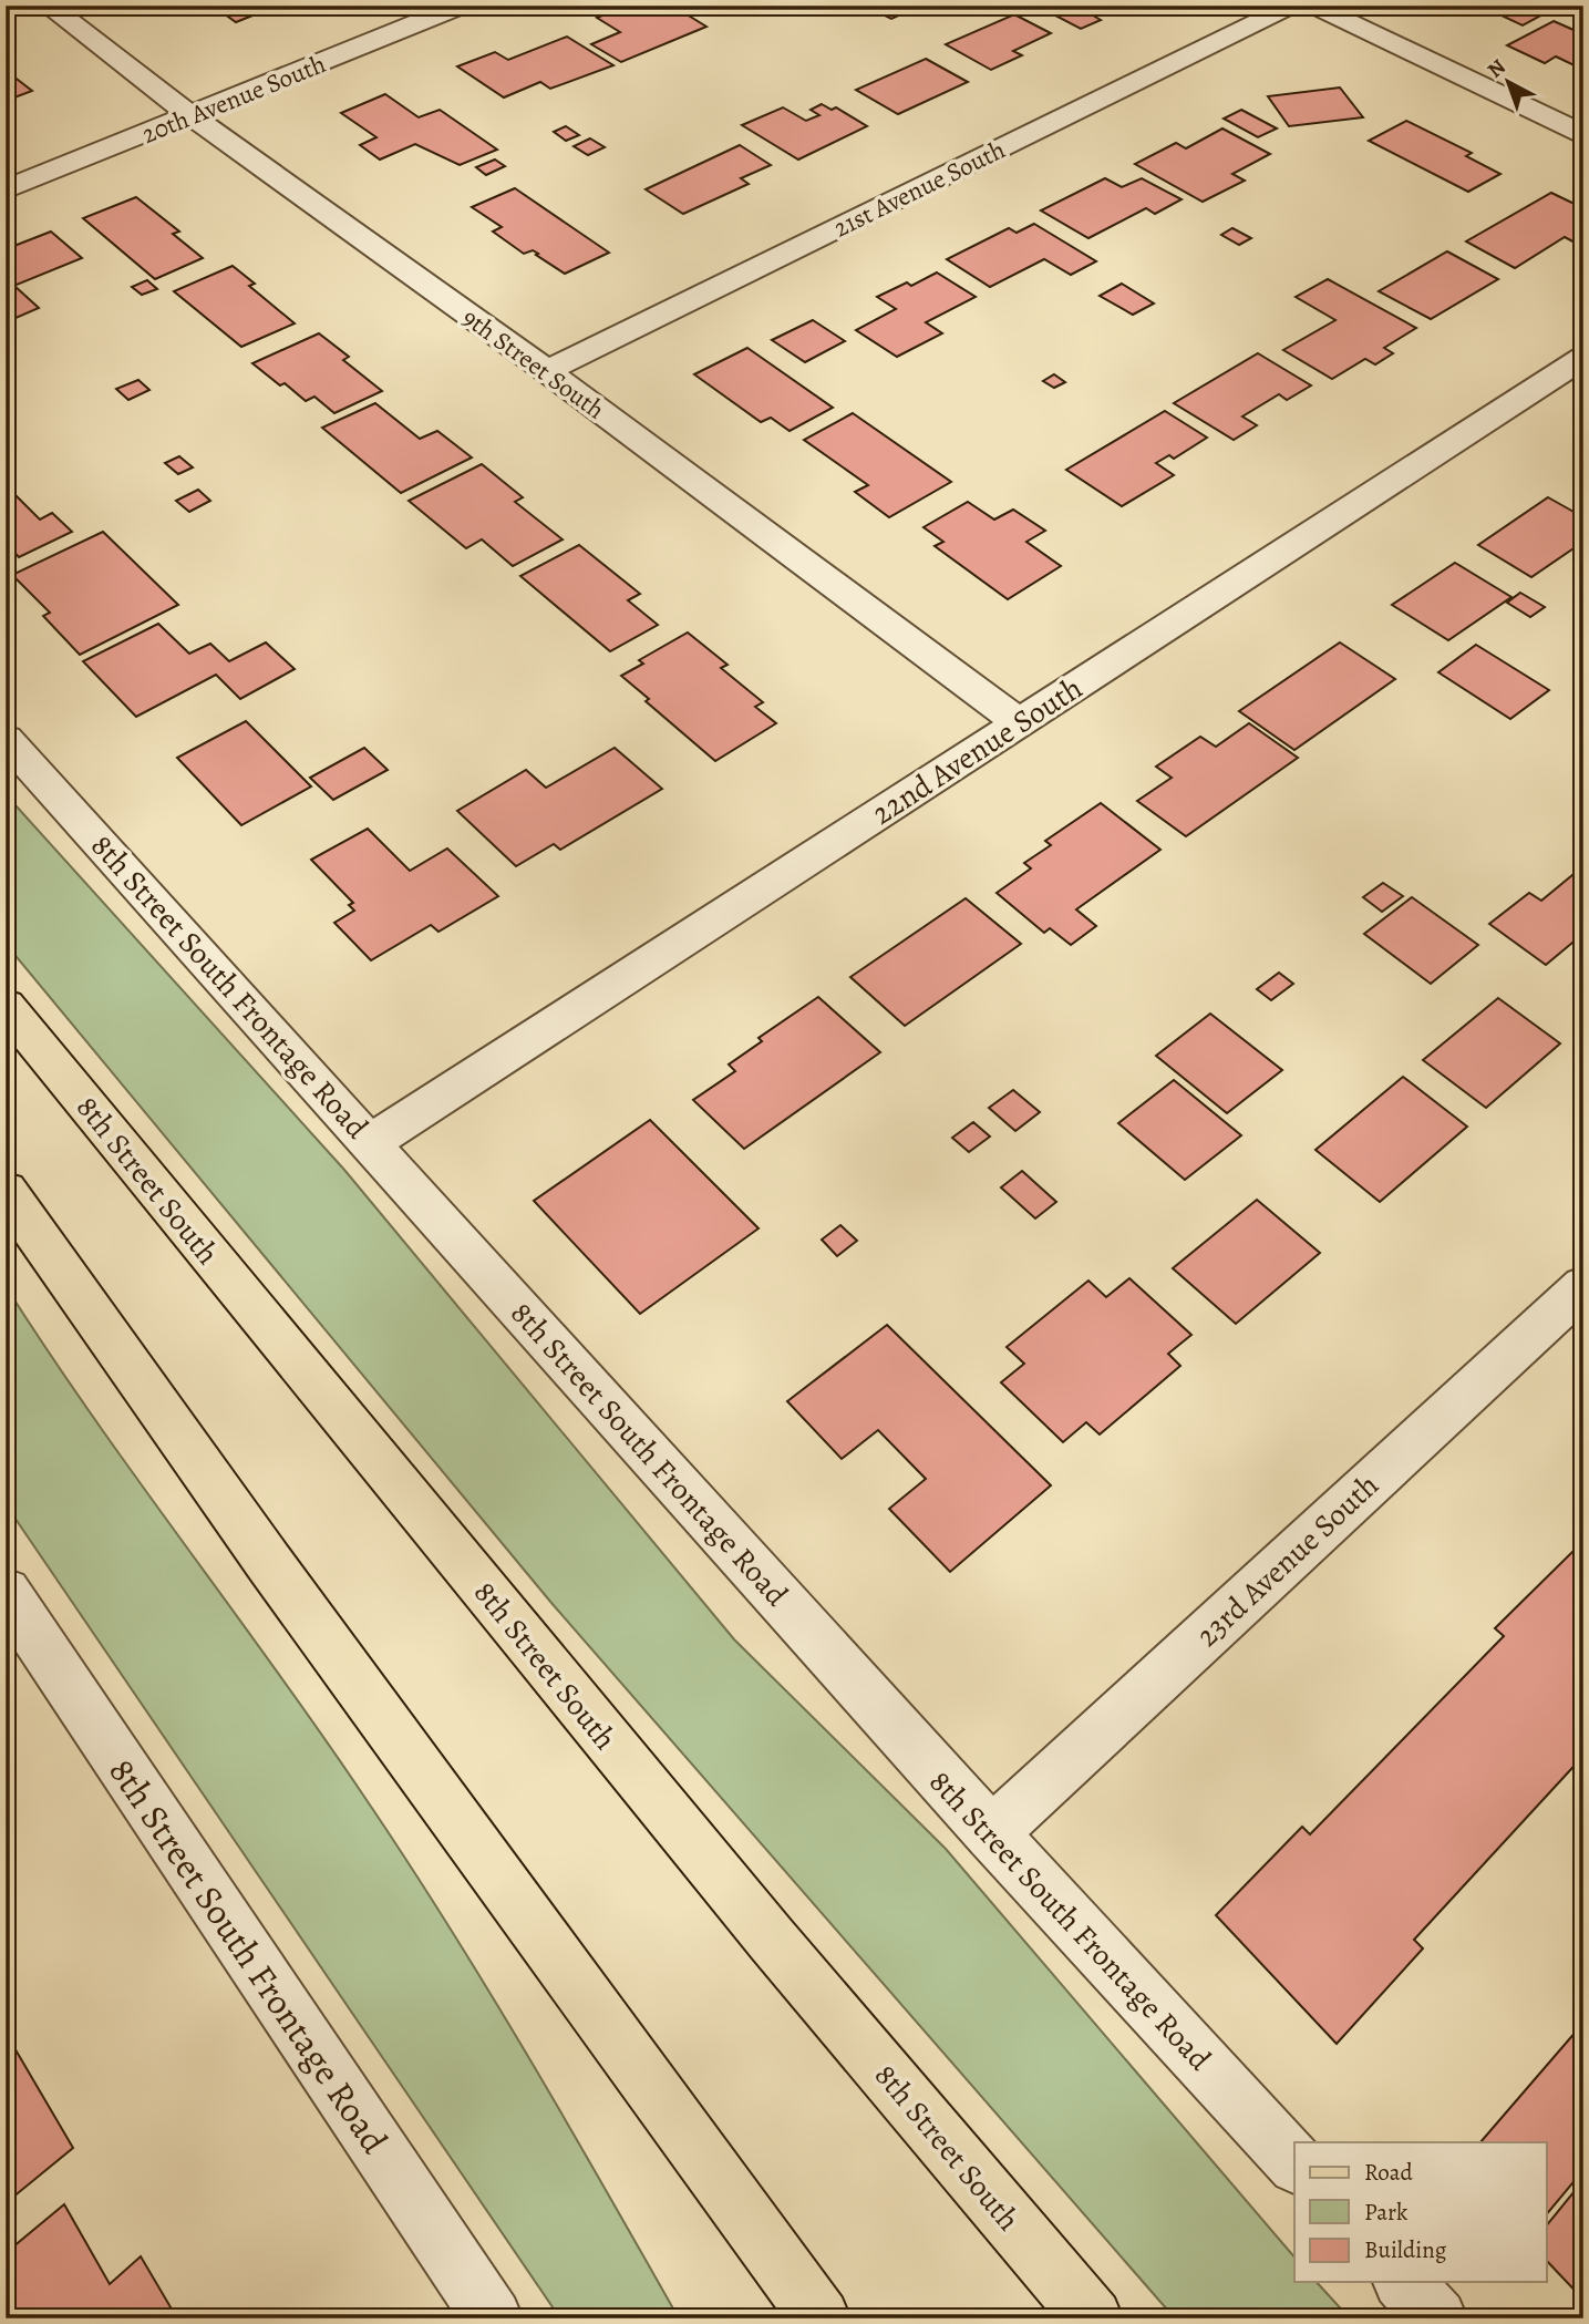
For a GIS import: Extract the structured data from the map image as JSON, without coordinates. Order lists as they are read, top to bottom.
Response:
{
  "streets": {
    "main road": ["8th Street South"],
    "street": [
      "20th Avenue South",
      "21st Avenue South",
      "9th Street South",
      "22nd Avenue South",
      "8th Street South Frontage Road",
      "23rd Avenue South"
    ]
  },
  "crossings": [
    ["20th Avenue South", "9th Street South"],
    ["21st Avenue South", "9th Street South"],
    ["9th Street South", "22nd Avenue South"],
    ["22nd Avenue South", "8th Street South Frontage Road"],
    ["8th Street South Frontage Road", "23rd Avenue South"]
  ],
  "legend": ["Road", "Park", "Building"],
  "north": "top left"
}
